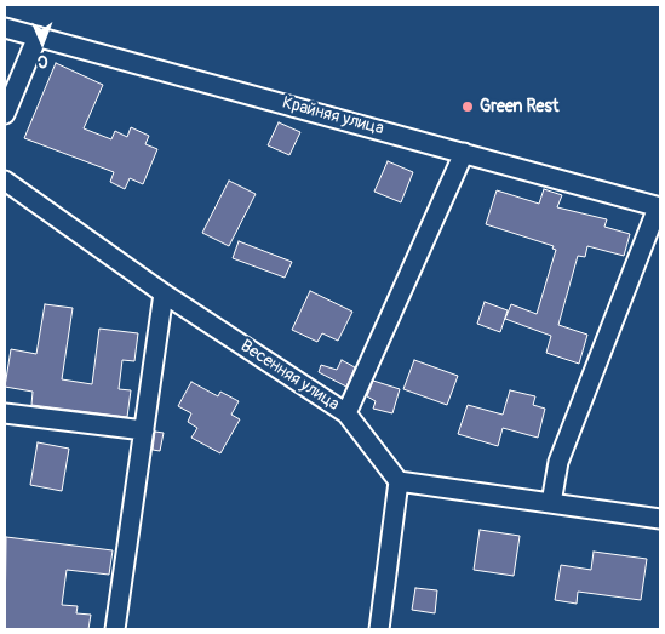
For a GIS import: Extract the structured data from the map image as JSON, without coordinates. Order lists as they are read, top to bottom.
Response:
{
  "streets": {
    "street": ["Крайняя улица", "Весенняя улица"]
  },
  "places": ["Green Rest"],
  "north": "bottom"
}
